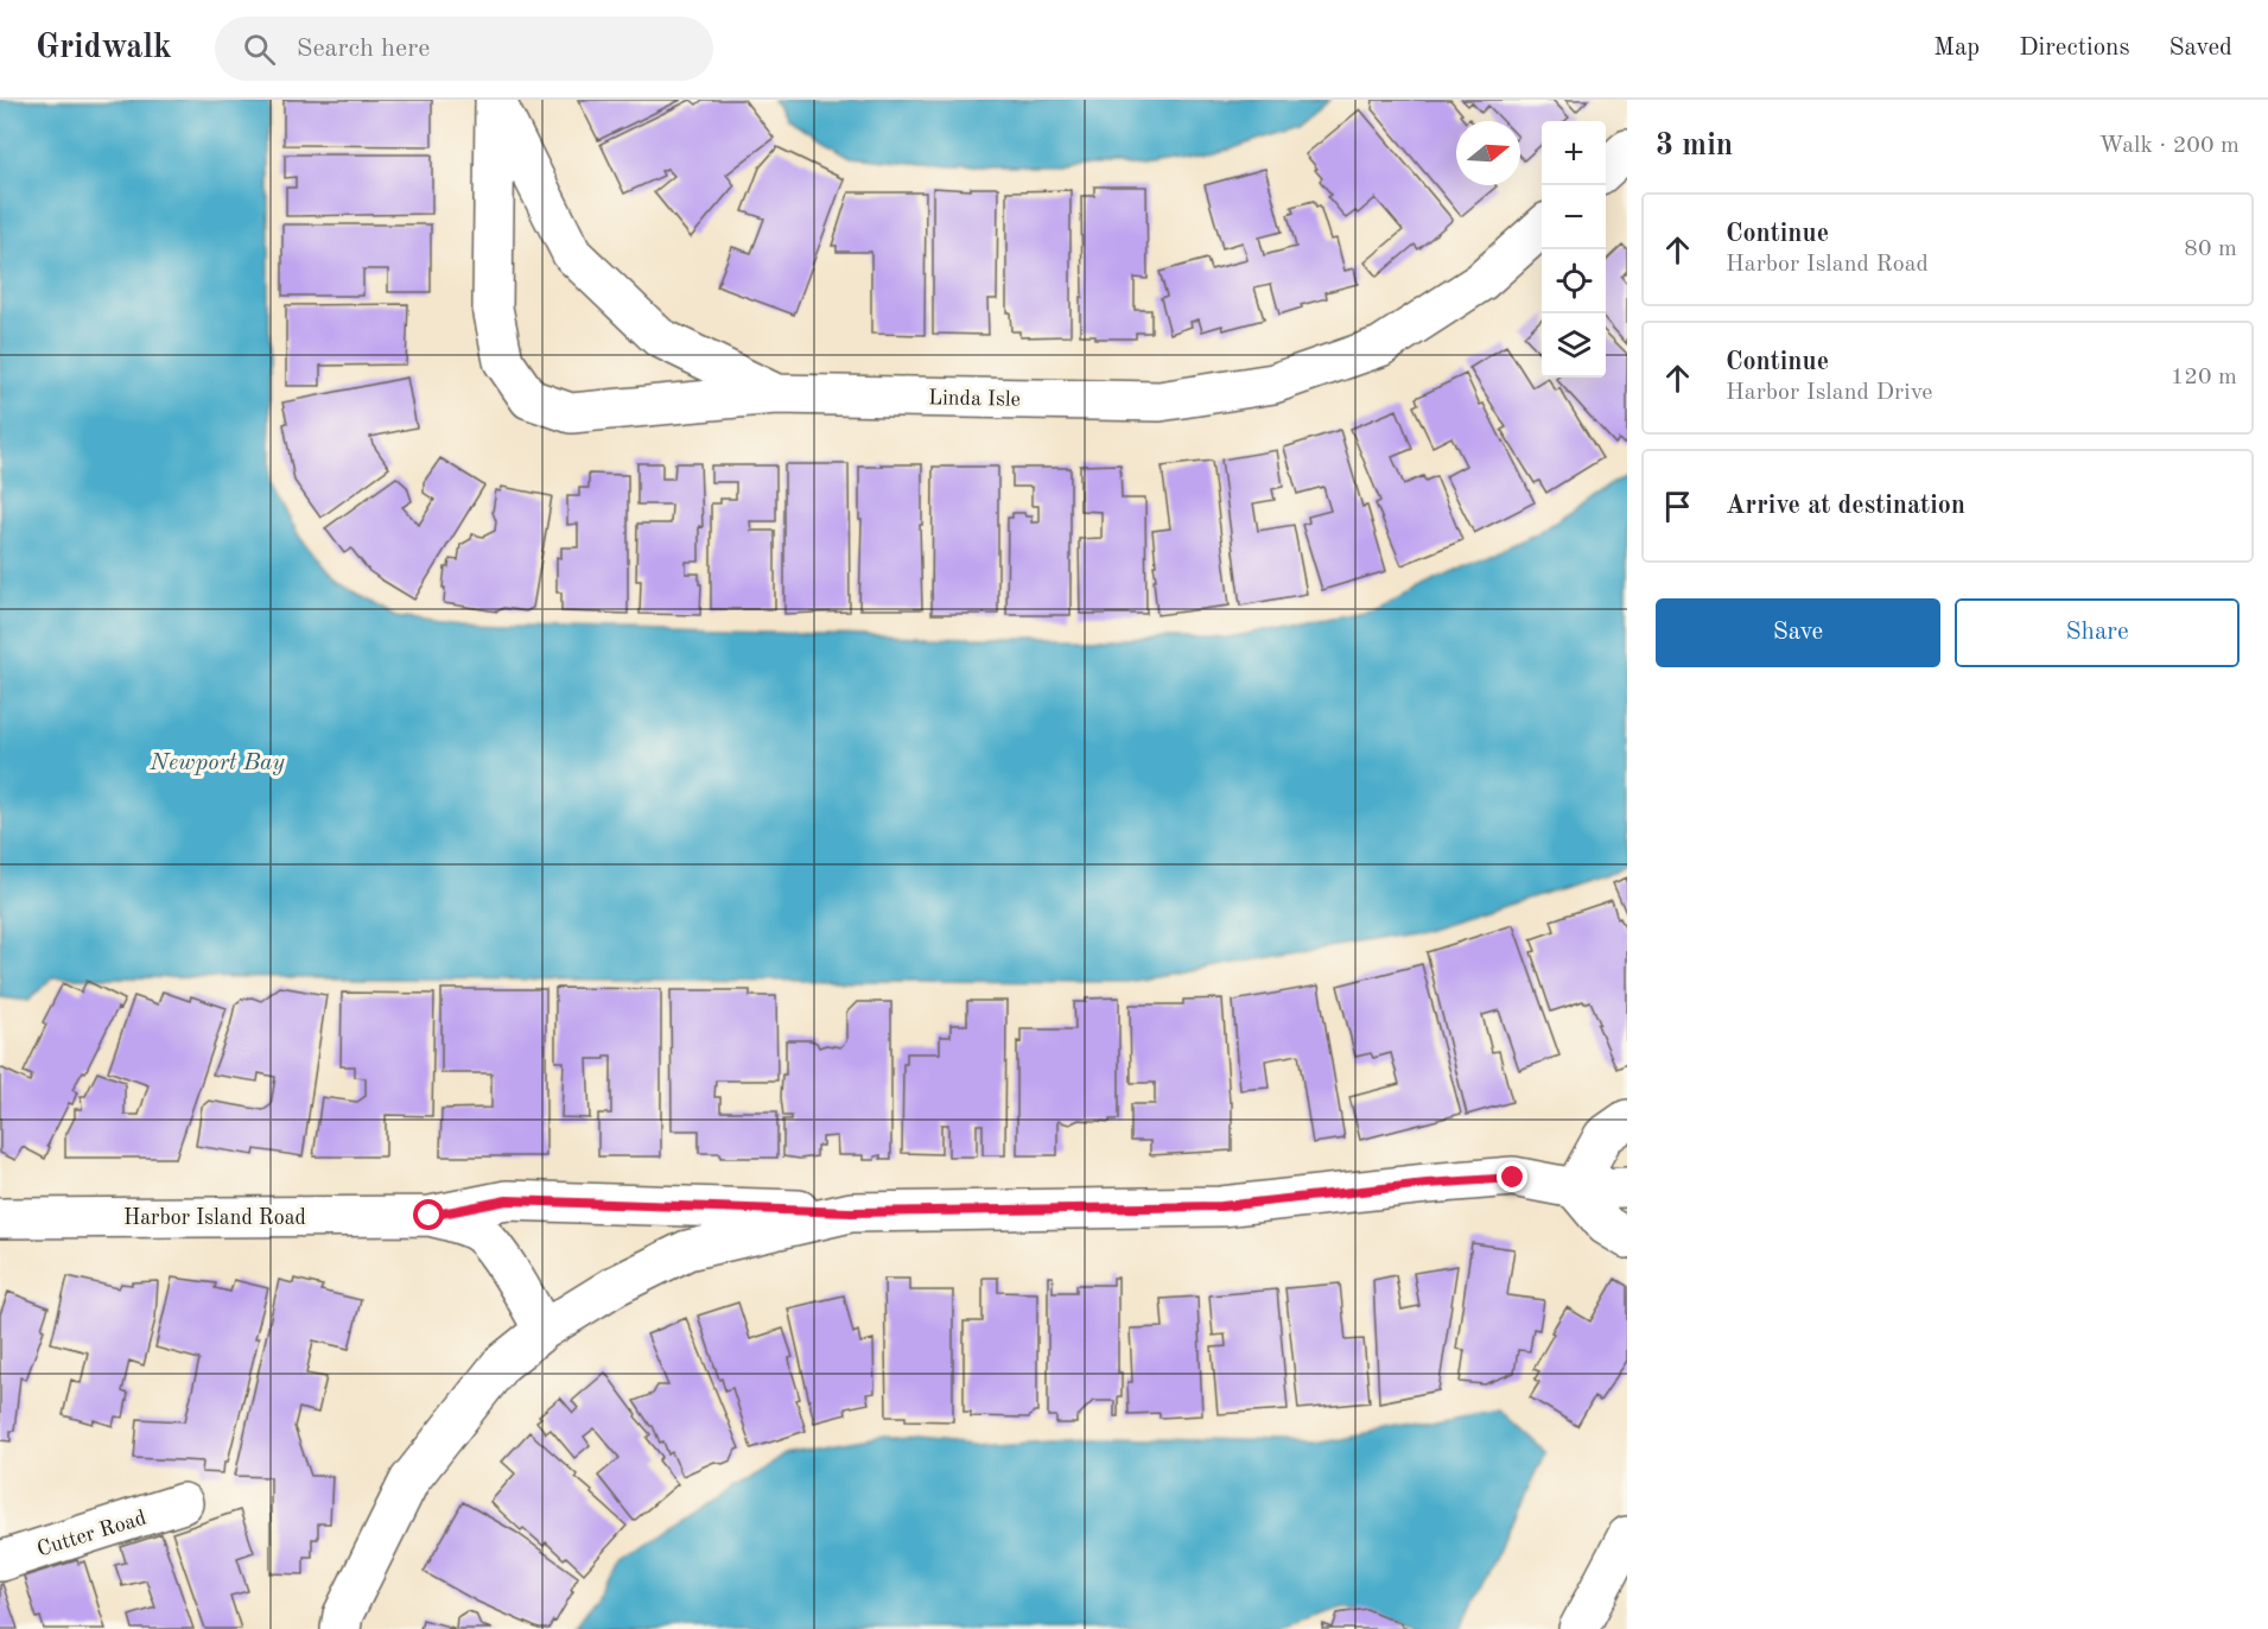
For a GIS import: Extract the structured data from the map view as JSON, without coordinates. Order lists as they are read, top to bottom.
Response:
{
  "streets": {
    "street": ["Linda Isle", "Harbor Island Road", "Cutter Road"]
  },
  "water": ["Newport Bay"],
  "north": "right",
  "page": {
    "header": "Gridwalk",
    "search": "Search here",
    "nav": ["Map", "Directions", "Saved"],
    "heading": ["3 min", "Walk · 200 m"],
    "map_buttons": ["+", "−"],
    "list": [
      ["Continue", "Harbor Island Road", "80 m"],
      ["Continue", "Harbor Island Drive", "120 m"],
      "Arrive at destination"
    ],
    "buttons": ["Save", "Share"]
  }
}
